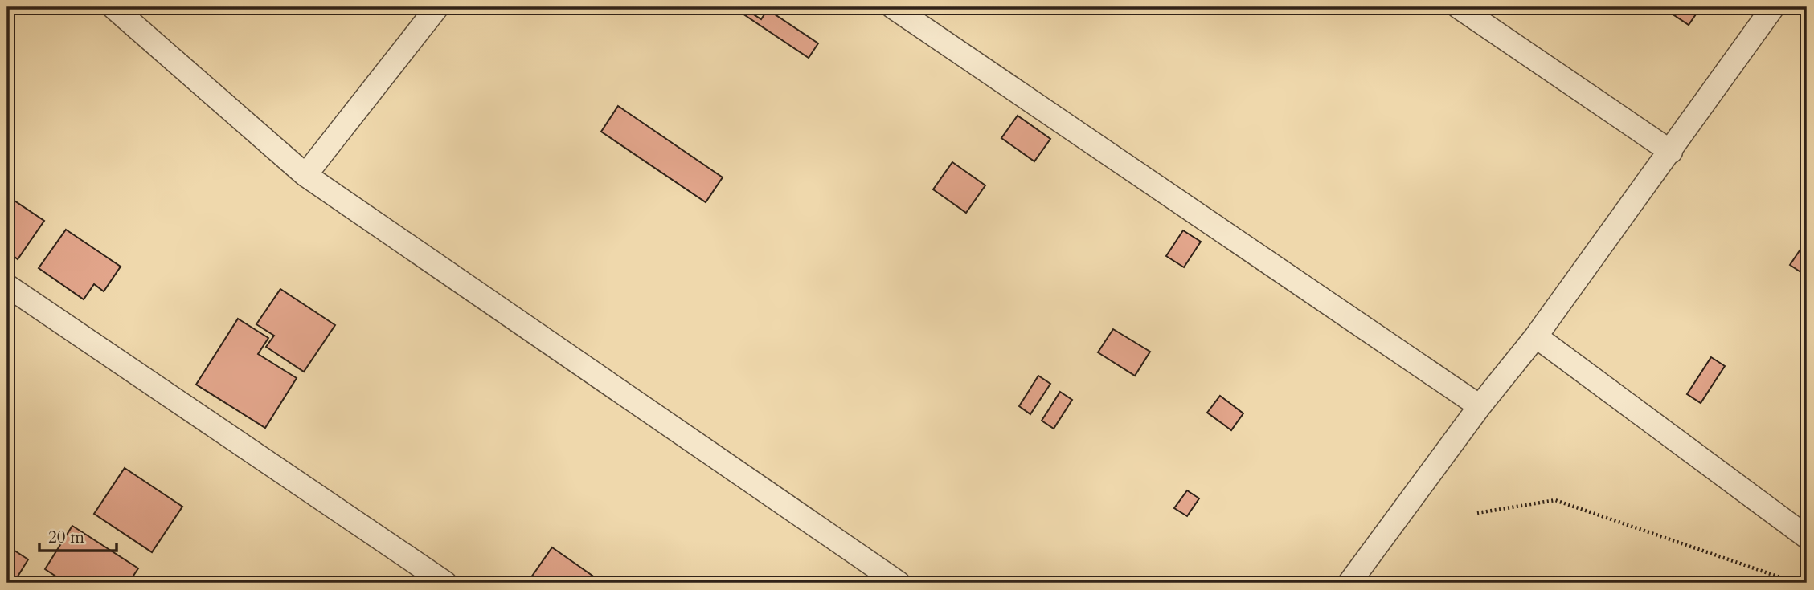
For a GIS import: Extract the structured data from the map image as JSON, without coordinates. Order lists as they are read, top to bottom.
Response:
{
  "scale_bar": "20 m"
}
